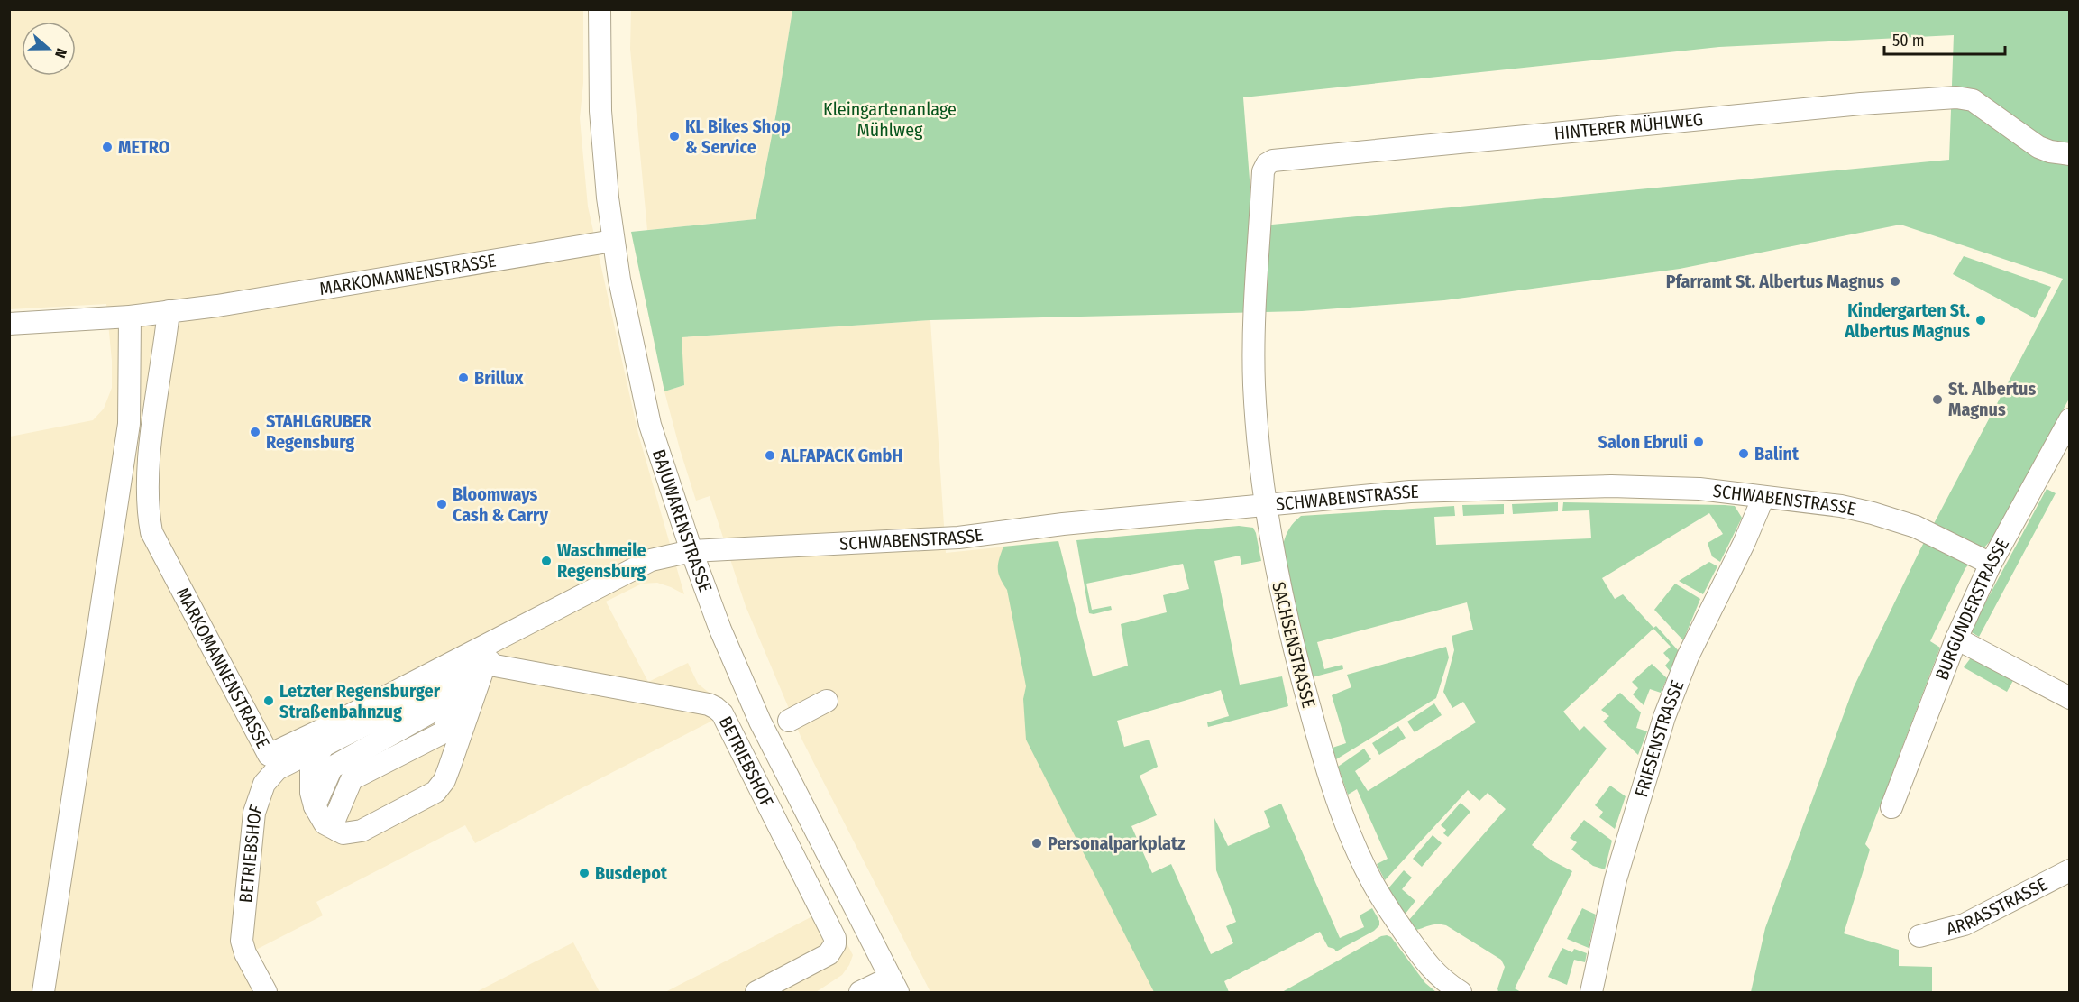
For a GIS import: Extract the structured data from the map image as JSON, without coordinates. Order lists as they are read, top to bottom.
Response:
{
  "streets": {
    "street": [
      "HINTERER MÜHLWEG",
      "MARKOMANNENSTRASSE",
      "SCHWABENSTRASSE",
      "BAJUWARENSTRASSE",
      "BURGUNDERSTRASSE",
      "SACHSENSTRASSE",
      "FRIESENSTRASSE",
      "BETRIEBSHOF",
      "ARRASSTRASSE"
    ]
  },
  "crossings": [
    ["HINTERER MÜHLWEG", "SACHSENSTRASSE"],
    ["MARKOMANNENSTRASSE", "SCHWABENSTRASSE"],
    ["MARKOMANNENSTRASSE", "BAJUWARENSTRASSE"],
    ["MARKOMANNENSTRASSE", "BETRIEBSHOF"],
    ["SCHWABENSTRASSE", "BAJUWARENSTRASSE"],
    ["SCHWABENSTRASSE", "BURGUNDERSTRASSE"],
    ["SCHWABENSTRASSE", "SACHSENSTRASSE"],
    ["SCHWABENSTRASSE", "FRIESENSTRASSE"]
  ],
  "parks": ["Kleingartenanlage Mühlweg"],
  "places": [
    "KL Bikes Shop & Service",
    "METRO",
    "Pfarramt St. Albertus Magnus",
    "Kindergarten St. Albertus Magnus",
    "Brillux",
    "St. Albertus Magnus",
    "STAHLGRUBER Regensburg",
    "Salon Ebruli",
    "Balint",
    "ALFAPACK GmbH",
    "Bloomways Cash & Carry",
    "Waschmeile Regensburg",
    "Letzter Regensburger Straßenbahnzug",
    "Personalparkplatz",
    "Busdepot"
  ],
  "scale_bar": "50 m",
  "north": "right"
}
